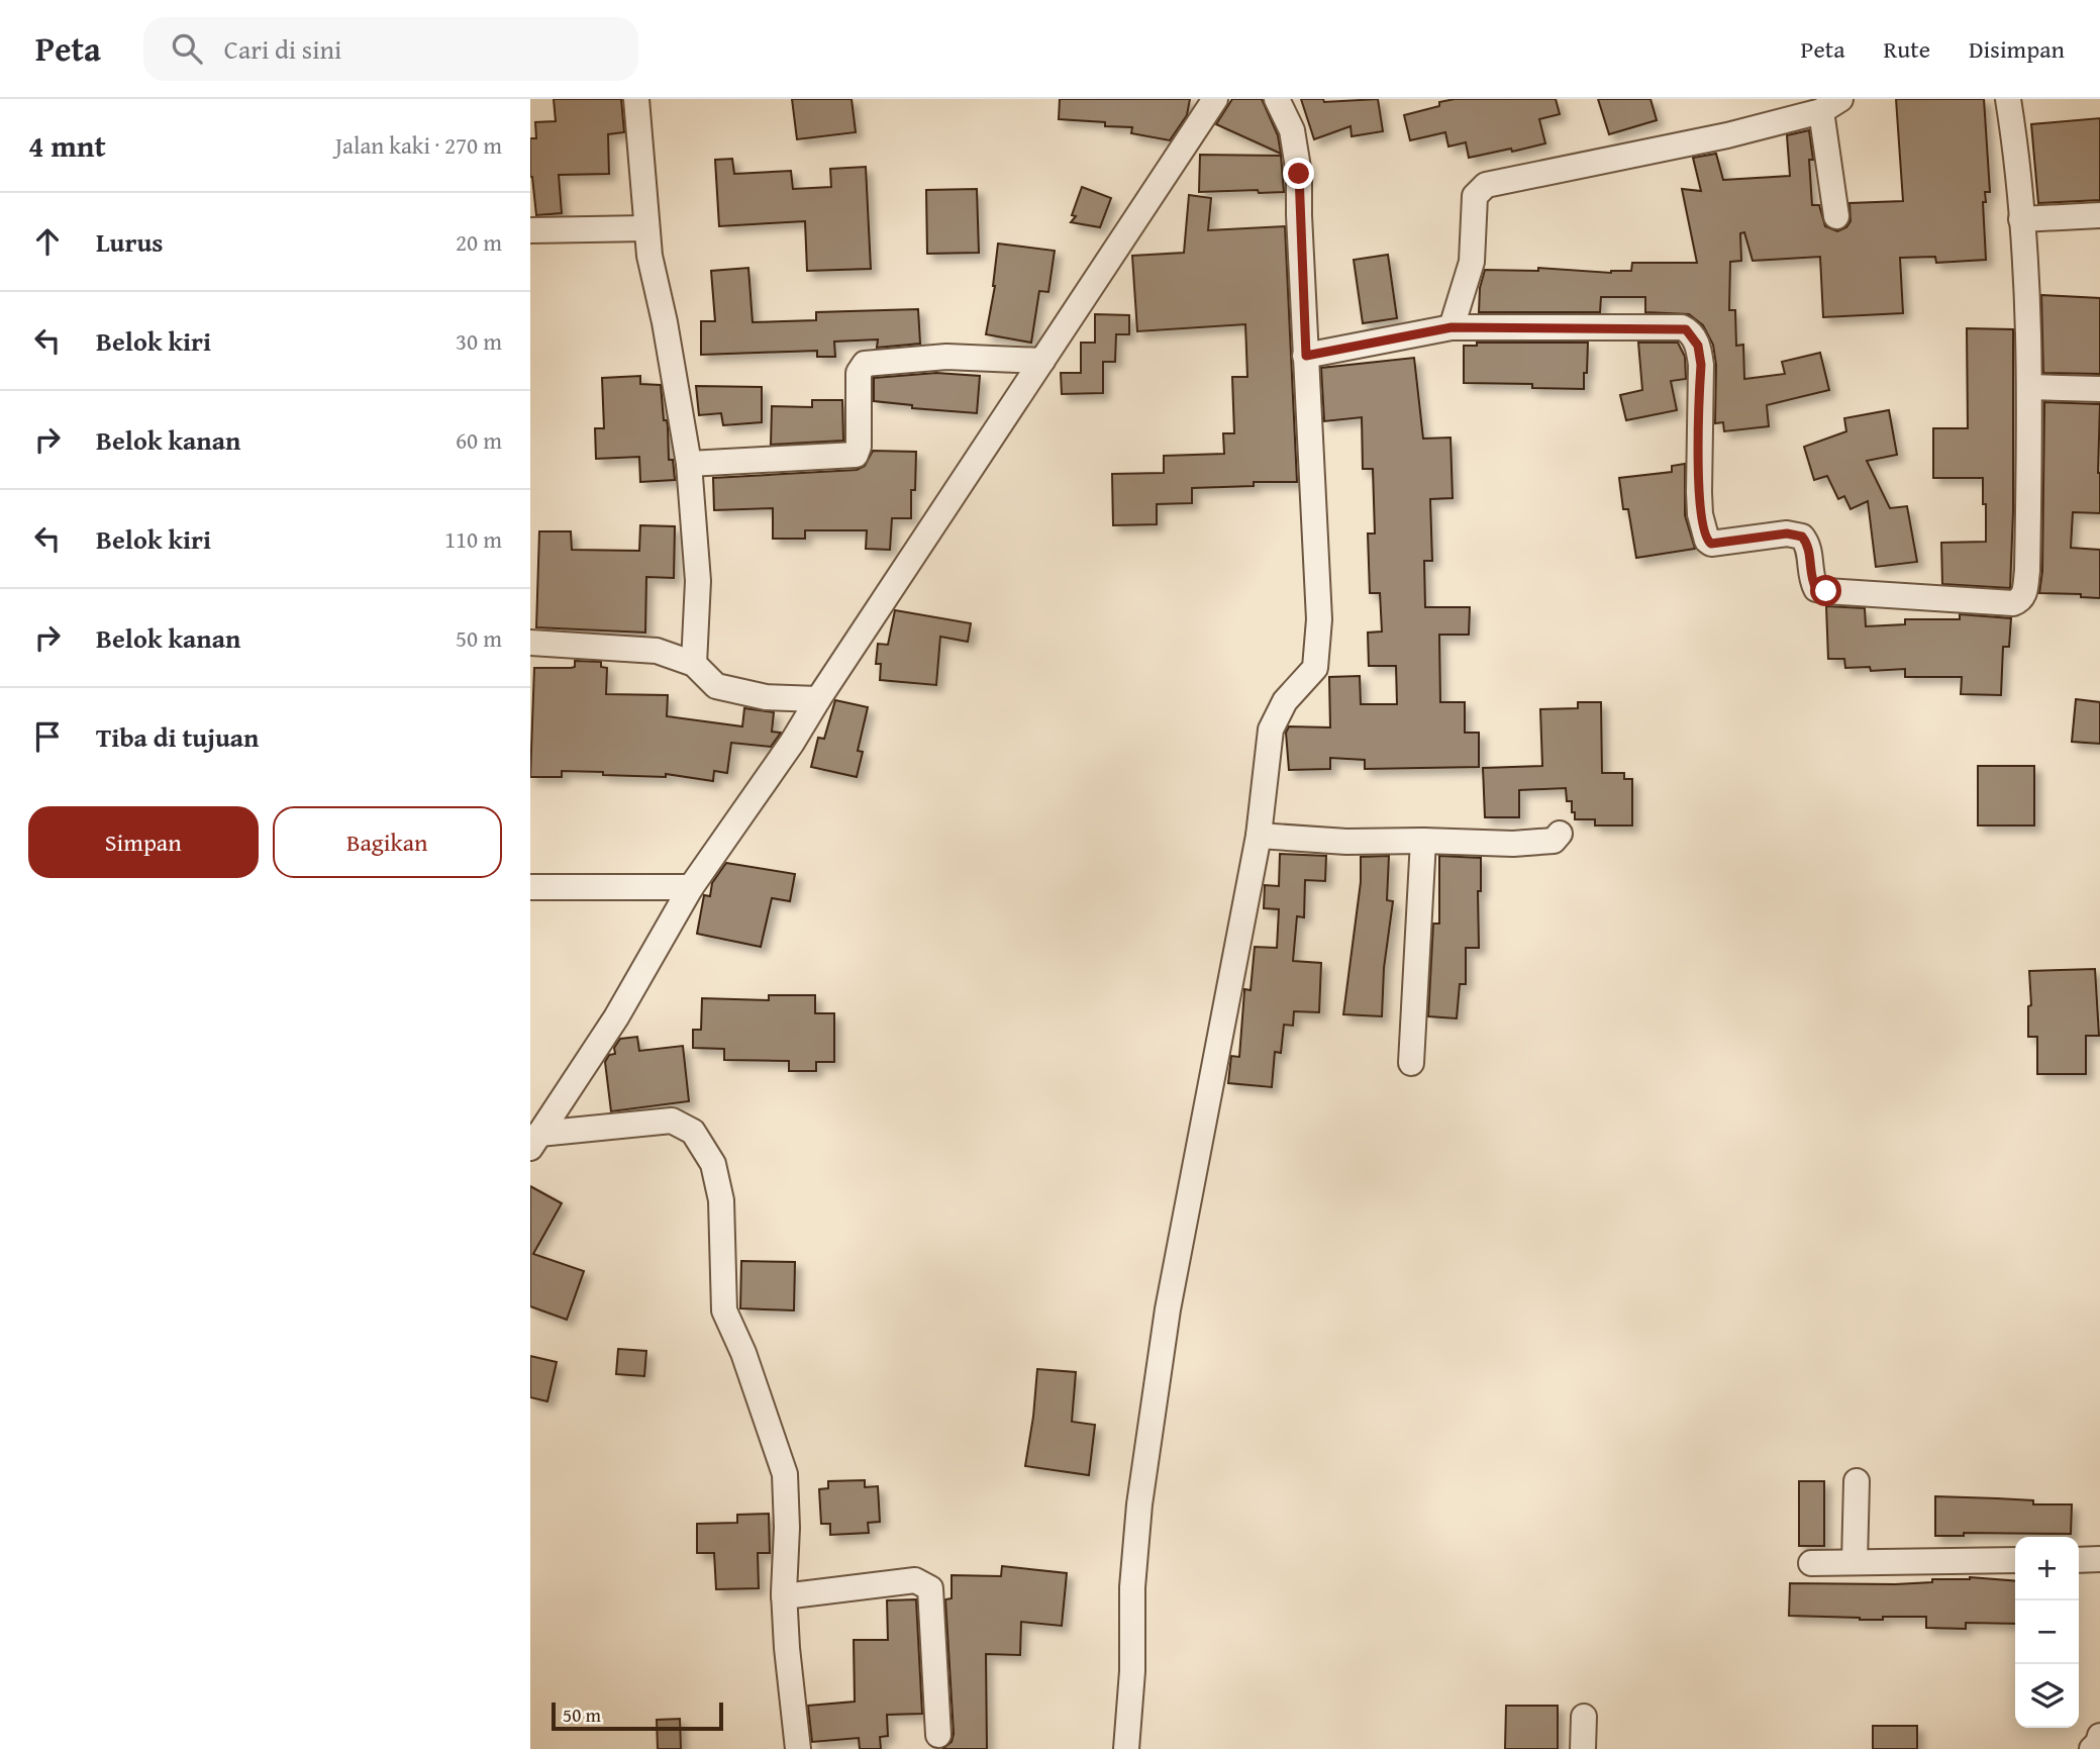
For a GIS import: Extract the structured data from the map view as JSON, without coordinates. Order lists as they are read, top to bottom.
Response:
{
  "scale_bar": "50 m",
  "page": {
    "header": "Peta",
    "search": "Cari di sini",
    "nav": ["Peta", "Rute", "Disimpan"],
    "heading": ["4 mnt", "Jalan kaki · 270 m"],
    "list": [
      ["Lurus", "20 m"],
      ["Belok kiri", "30 m"],
      ["Belok kanan", "60 m"],
      ["Belok kiri", "110 m"],
      ["Belok kanan", "50 m"],
      "Tiba di tujuan"
    ],
    "buttons": ["Simpan", "Bagikan"],
    "map_buttons": ["+", "−"],
    "scale": "50 m"
  }
}
